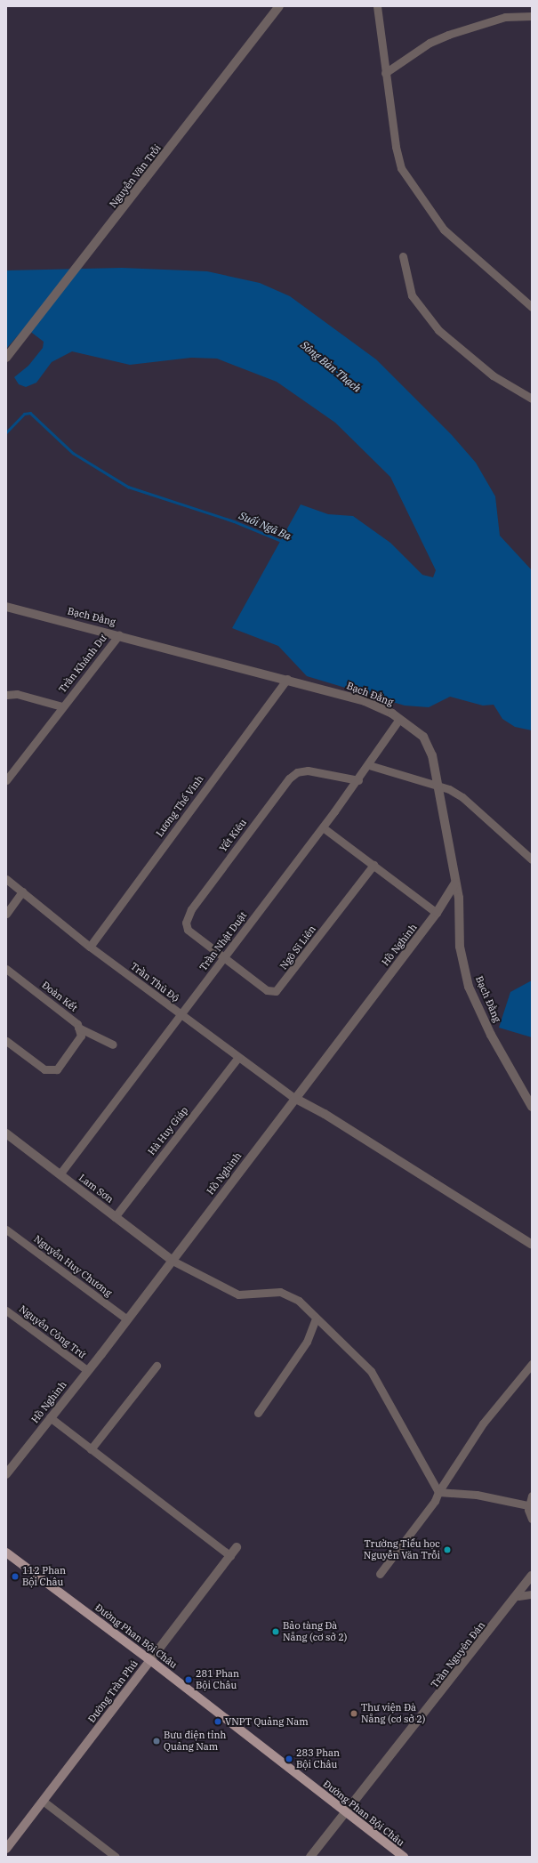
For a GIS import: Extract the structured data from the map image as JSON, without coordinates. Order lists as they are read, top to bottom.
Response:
{
  "streets": {
    "main road": ["Đường Phan Bội Châu", "Đường Trần Phú"],
    "street": [
      "Nguyễn Văn Trỗi",
      "Bạch Đằng",
      "Trần Khánh Dư",
      "Lương Thế Vinh",
      "Yết Kiêu",
      "Trần Nhật Duật",
      "Hồ Nghinh",
      "Ngô Sĩ Liên",
      "Trần Thủ Độ",
      "Đoàn Kết",
      "Hà Huy Giáp",
      "Lam Sơn",
      "Nguyễn Huy Chương",
      "Nguyễn Công Trứ",
      "Trần Nguyên Đán"
    ]
  },
  "crossings": [
    ["Bạch Đằng", "Trần Khánh Dư"],
    ["Bạch Đằng", "Lương Thế Vinh"],
    ["Bạch Đằng", "Trần Nhật Duật"],
    ["Bạch Đằng", "Hồ Nghinh"],
    ["Lương Thế Vinh", "Trần Thủ Độ"],
    ["Yết Kiêu", "Trần Nhật Duật"],
    ["Yết Kiêu", "Ngô Sĩ Liên"],
    ["Trần Nhật Duật", "Ngô Sĩ Liên"],
    ["Trần Nhật Duật", "Trần Thủ Độ"],
    ["Trần Nhật Duật", "Lam Sơn"],
    ["Hồ Nghinh", "Trần Thủ Độ"],
    ["Hồ Nghinh", "Lam Sơn"],
    ["Hồ Nghinh", "Nguyễn Huy Chương"],
    ["Hồ Nghinh", "Nguyễn Công Trứ"],
    ["Trần Thủ Độ", "Hà Huy Giáp"],
    ["Hà Huy Giáp", "Lam Sơn"],
    ["Đường Phan Bội Châu", "Trần Nguyên Đán"],
    ["Đường Phan Bội Châu", "Đường Trần Phú"]
  ],
  "water": ["Sông Bàn Thạch", "Suối Ngã Ba"],
  "places": [
    "Trường Tiểu học Nguyễn Văn Trỗi",
    "112 Phan Bội Châu",
    "Bảo tàng Đà Nẵng (cơ sở 2)",
    "281 Phan Bội Châu",
    "Thư viện Đà Nẵng (cơ sở 2)",
    "VNPT Quảng Nam",
    "Bưu điện tỉnh Quảng Nam",
    "283 Phan Bội Châu"
  ]
}
